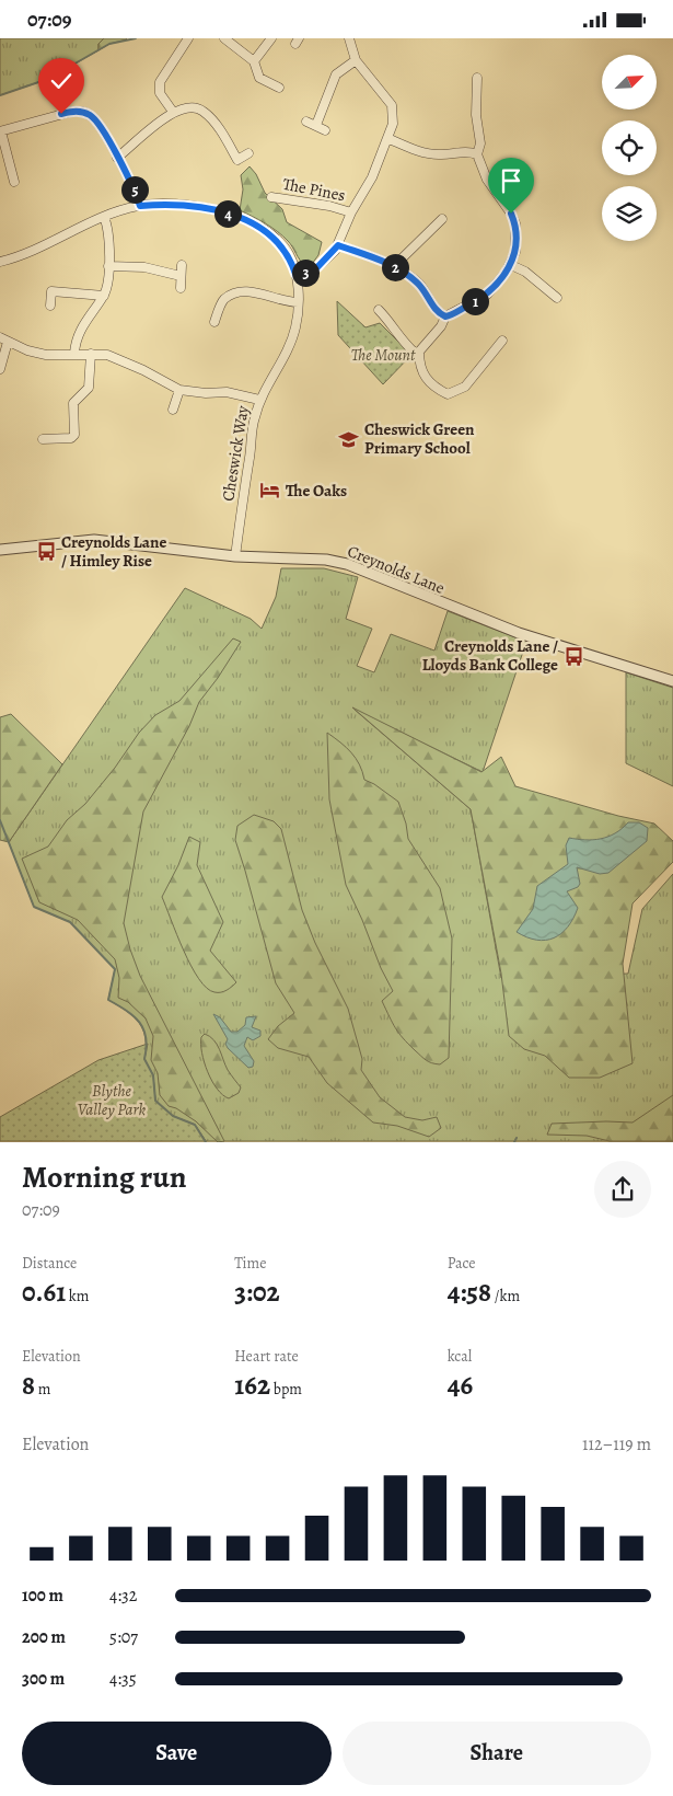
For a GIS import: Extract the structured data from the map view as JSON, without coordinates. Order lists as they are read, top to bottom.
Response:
{
  "streets": {
    "street": ["The Pines", "Cheswick Way", "Creynolds Lane"]
  },
  "crossings": [
    ["Cheswick Way", "Creynolds Lane"]
  ],
  "parks": ["The Mount", "Blythe Valley Park"],
  "places": {
    "school or university": ["Cheswick Green Primary School"],
    "hotel": ["The Oaks"],
    "bus stop": ["Creynolds Lane / Himley Rise", "Creynolds Lane / Lloyds Bank College"]
  },
  "north": "top right",
  "page": {
    "status": "07:09",
    "pins": [
      "5",
      "4",
      "2",
      "3",
      "1"
    ],
    "heading": ["Morning run", "07:09"],
    "stats": [
      ["Distance", "0.61 km"],
      ["Time", "3:02"],
      ["Pace", "4:58 /km"],
      ["Elevation", "8 m"],
      ["Heart rate", "162 bpm"],
      ["kcal", "46"]
    ],
    "chart": ["Elevation", "112–119 m"],
    "list": [
      {
        "name": "100 m",
        "note": "4:32"
      },
      {
        "name": "200 m",
        "note": "5:07"
      },
      {
        "name": "300 m",
        "note": "4:35"
      }
    ],
    "buttons": ["Save", "Share"]
  }
}
